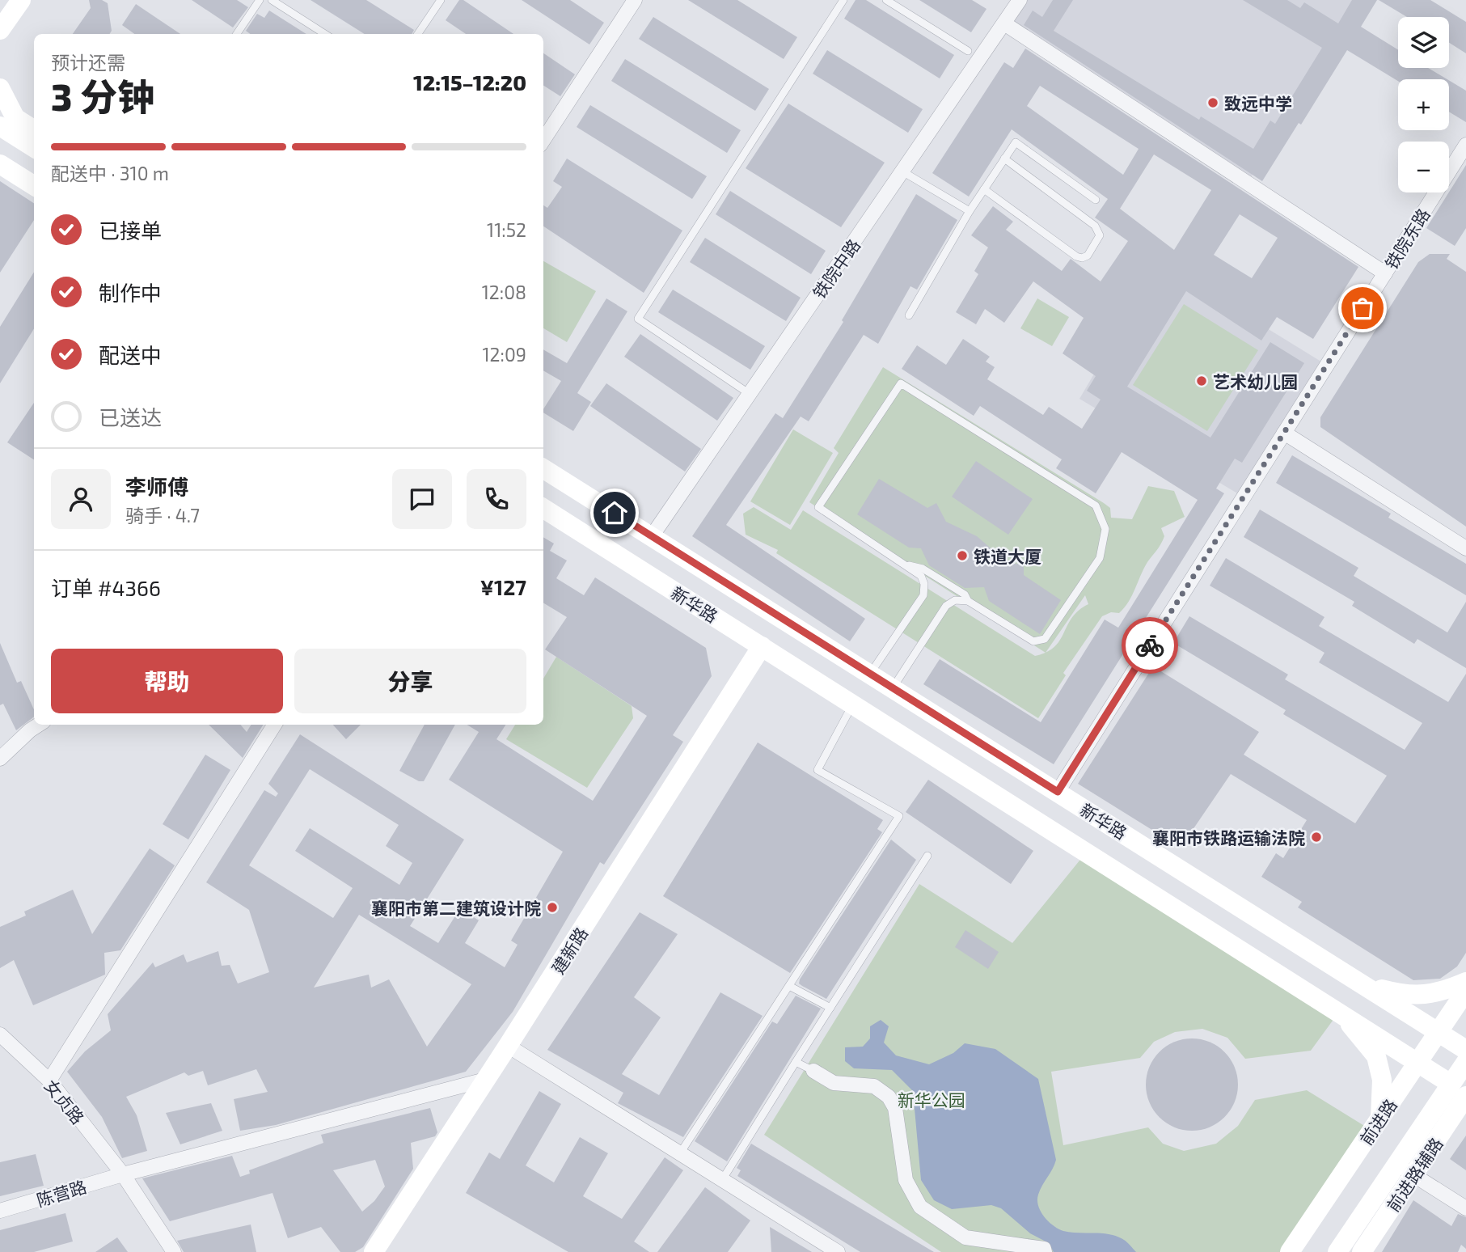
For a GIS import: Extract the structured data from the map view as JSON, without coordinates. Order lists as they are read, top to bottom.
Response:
{
  "streets": {
    "main road": [
      "新华路",
      "建新路",
      "前进路",
      "前进路辅路"
    ],
    "street": [
      "铁院东路",
      "铁院中路",
      "女贞路",
      "陈营路"
    ]
  },
  "crossings": [
    ["铁院东路", "新华路"],
    ["铁院中路", "新华路"],
    ["新华路", "建新路"],
    ["新华路", "前进路"],
    ["新华路", "前进路辅路"],
    ["建新路", "陈营路"],
    ["女贞路", "陈营路"]
  ],
  "parks": ["新华公园"],
  "places": [
    "致远中学",
    "艺术幼儿园",
    "铁道大厦",
    "襄阳市铁路运输法院",
    "襄阳市第二建筑设计院"
  ],
  "page": {
    "map_buttons": ["+", "−"],
    "heading": ["3 分钟", "预计还需", "12:15–12:20"],
    "panel": [
      "李师傅",
      "骑手 · 4.7",
      "订单 #4366",
      "¥127"
    ],
    "bar": "配送中 · 310 m",
    "list": [
      ["已接单", "11:52"],
      ["制作中", "12:08"],
      ["配送中", "12:09"],
      "已送达"
    ],
    "buttons": ["帮助", "分享"]
  }
}
